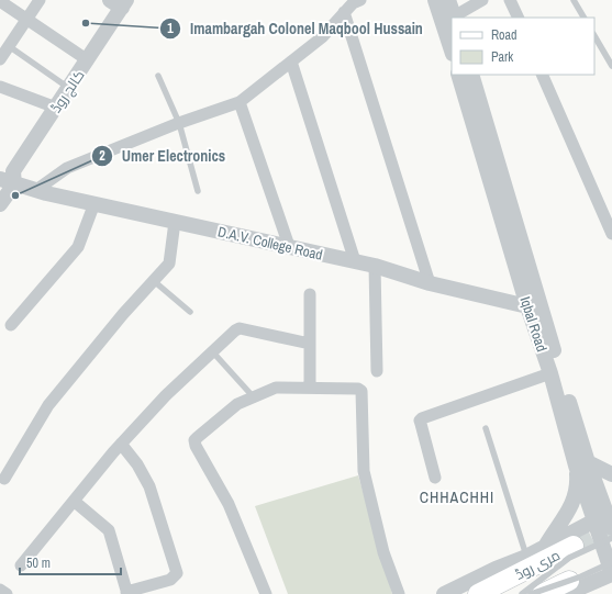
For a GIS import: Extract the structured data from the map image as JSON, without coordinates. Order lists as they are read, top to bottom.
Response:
{
  "streets": {
    "main road": ["مری روڈ"],
    "street": ["کالج روڈ", "D.A.V. College Road", "Iqbal Road"]
  },
  "crossings": [
    ["کالج روڈ", "D.A.V. College Road"],
    ["D.A.V. College Road", "Iqbal Road"]
  ],
  "districts": ["CHHACHHI"],
  "places": ["Imambargah Colonel Maqbool Hussain", "Umer Electronics"],
  "legend": ["Road", "Park"],
  "scale_bar": "50 m"
}
